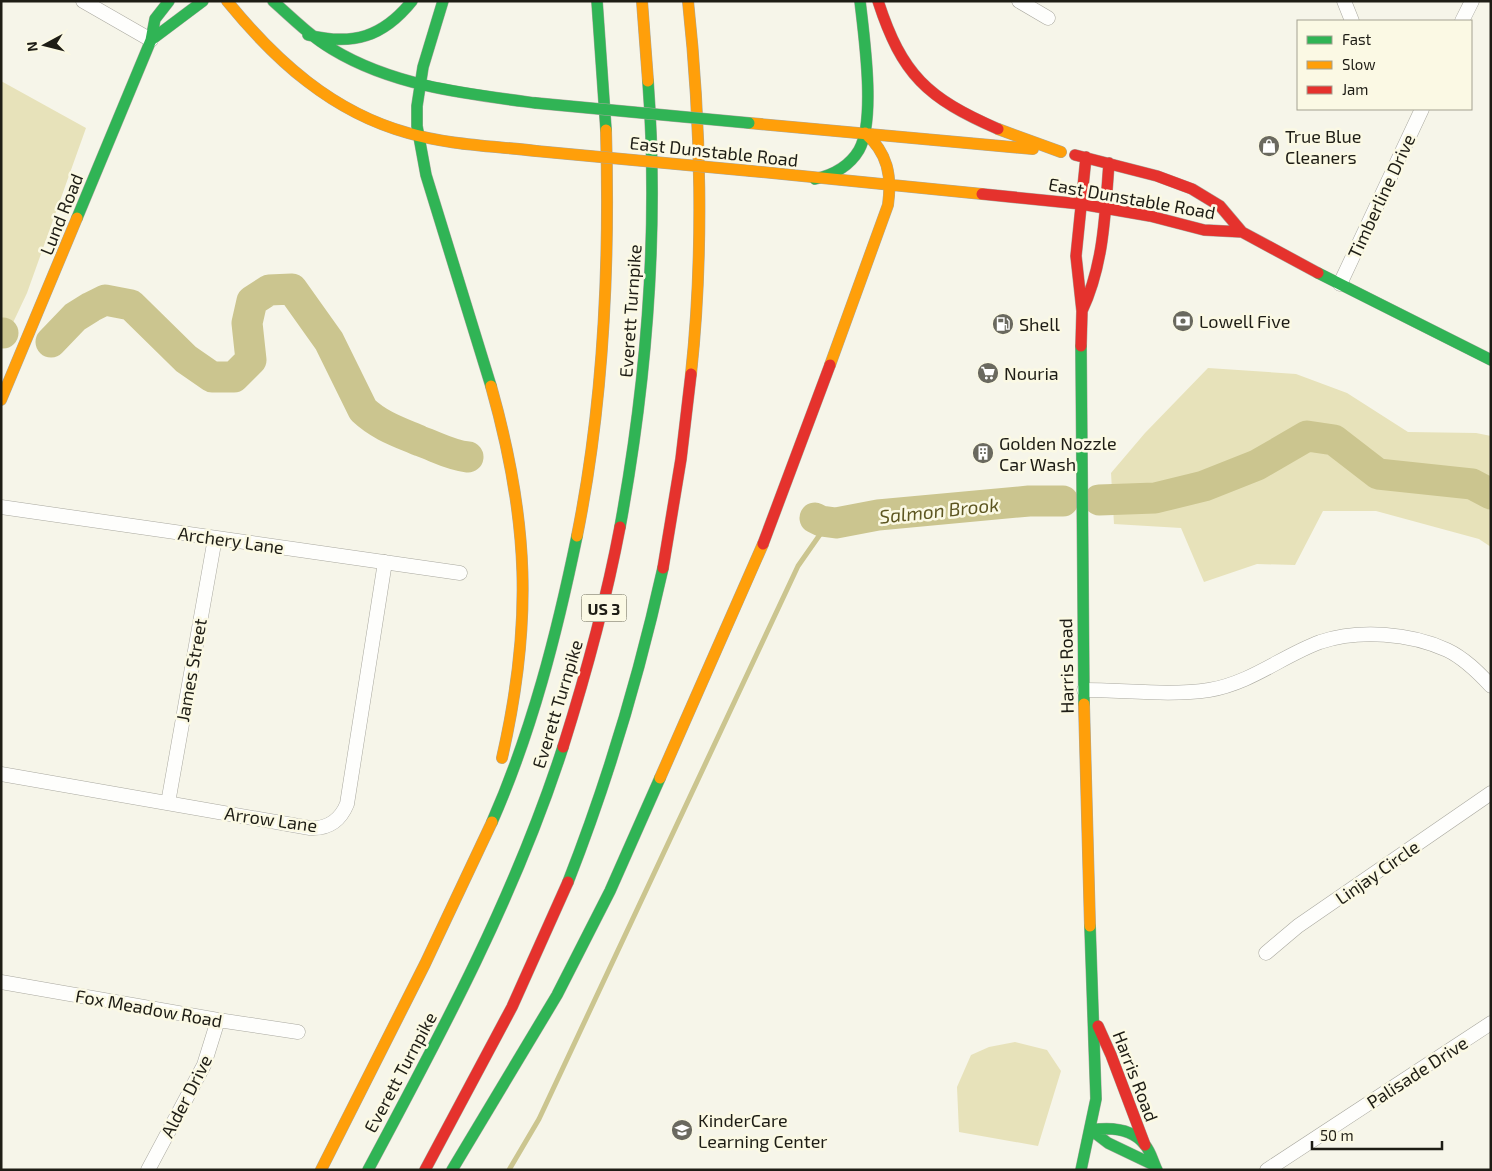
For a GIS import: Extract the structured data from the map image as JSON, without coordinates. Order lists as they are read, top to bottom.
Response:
{
  "streets": {
    "main road": [
      "East Dunstable Road",
      "Lund Road",
      "Everett Turnpike",
      "US 3",
      "Harris Road"
    ],
    "street": [
      "Timberline Drive",
      "Archery Lane",
      "James Street",
      "Arrow Lane",
      "Linjay Circle",
      "Fox Meadow Road",
      "Palisade Drive",
      "Alder Drive"
    ]
  },
  "crossings": [
    ["East Dunstable Road", "Timberline Drive"],
    ["East Dunstable Road", "Harris Road"],
    ["Archery Lane", "James Street"],
    ["Archery Lane", "Arrow Lane"],
    ["James Street", "Arrow Lane"],
    ["Fox Meadow Road", "Alder Drive"]
  ],
  "water": ["Salmon Brook"],
  "places": {
    "shop": ["True Blue Cleaners"],
    "bank": ["Lowell Five"],
    "fuel station": ["Shell"],
    "supermarket": ["Nouria"],
    "building": ["Golden Nozzle Car Wash"],
    "school or university": ["KinderCare Learning Center"]
  },
  "legend": ["Fast", "Slow", "Jam"],
  "scale_bar": "50 m",
  "north": "left"
}
